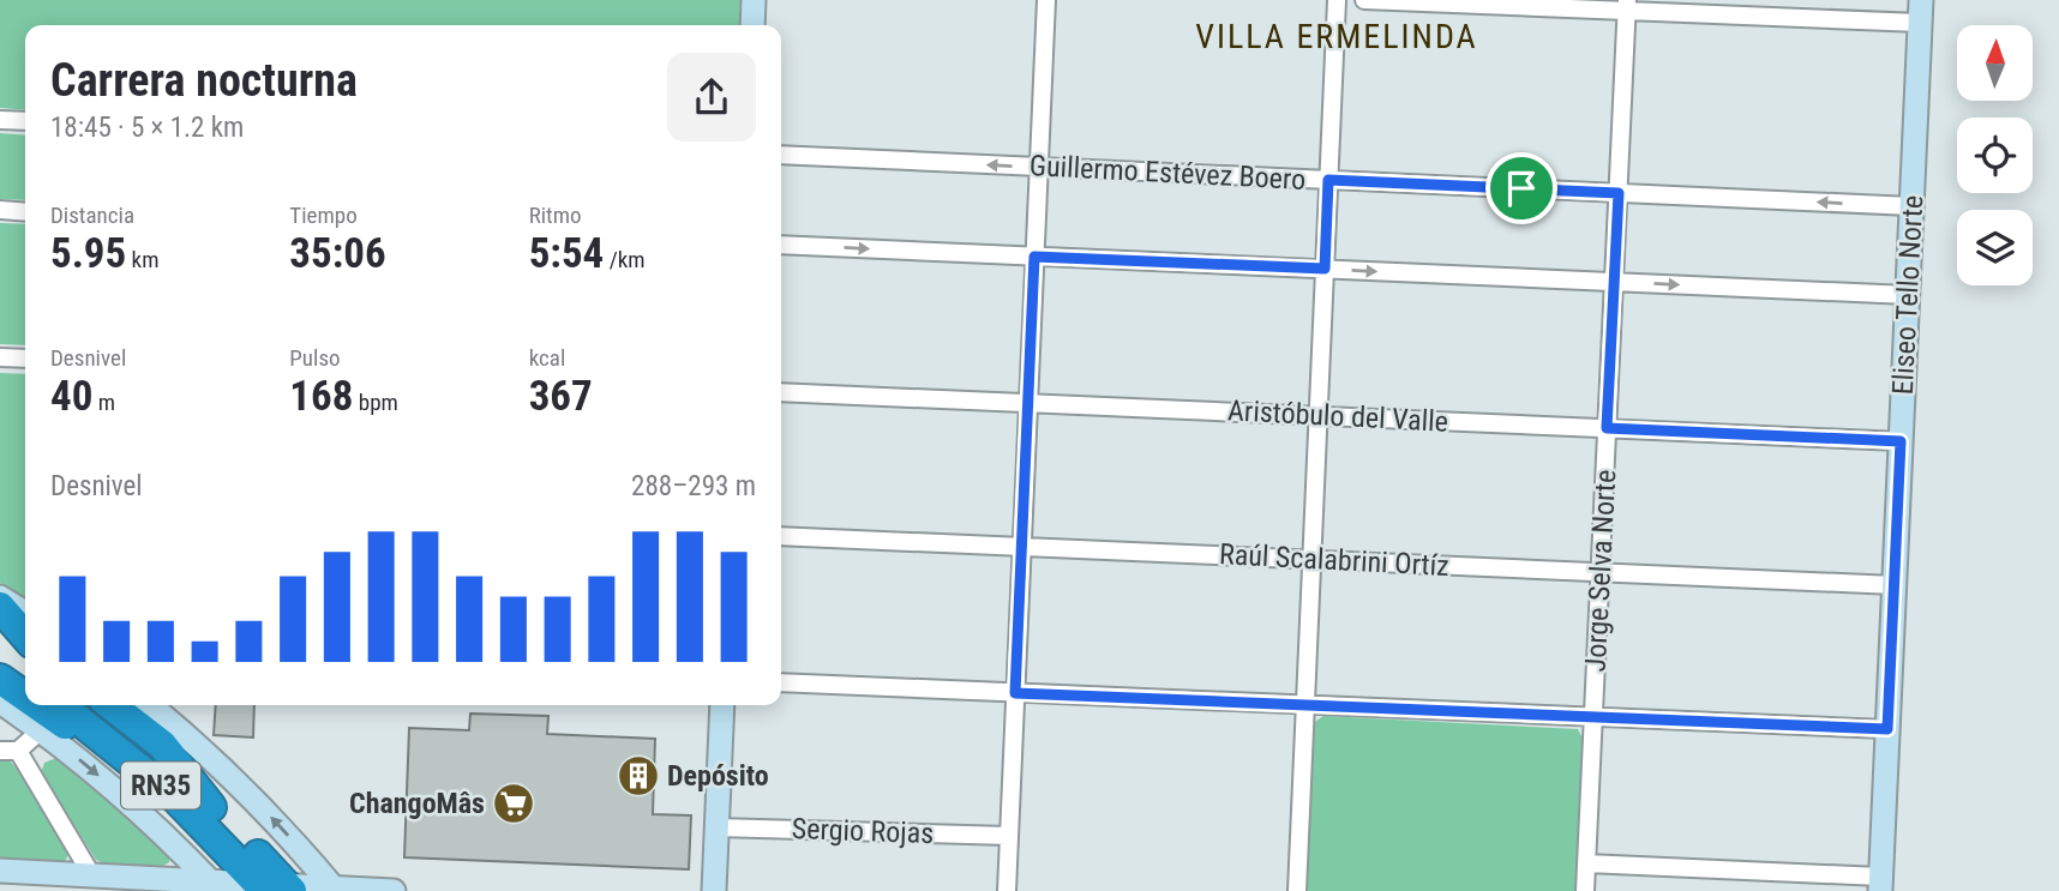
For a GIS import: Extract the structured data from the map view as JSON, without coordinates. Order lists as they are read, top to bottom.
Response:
{
  "streets": {
    "highway": ["RN35"],
    "street": [
      "Guillermo Estévez Boero",
      "Eliseo Tello Norte",
      "Aristóbulo del Valle",
      "Raúl Scalabrini Ortíz",
      "Jorge Selva Norte",
      "Sergio Rojas"
    ]
  },
  "crossings": [
    ["Guillermo Estévez Boero", "Eliseo Tello Norte"],
    ["Guillermo Estévez Boero", "Jorge Selva Norte"],
    ["Eliseo Tello Norte", "Aristóbulo del Valle"],
    ["Eliseo Tello Norte", "Raúl Scalabrini Ortíz"],
    ["Aristóbulo del Valle", "Jorge Selva Norte"],
    ["Raúl Scalabrini Ortíz", "Jorge Selva Norte"]
  ],
  "districts": ["VILLA ERMELINDA"],
  "places": {
    "building": ["Depósito"],
    "supermarket": ["ChangoMâs"]
  },
  "north": "top",
  "page": {
    "heading": ["Carrera nocturna", "18:45 · 5 × 1.2 km"],
    "stats": [
      ["Distancia", "5.95 km"],
      ["Tiempo", "35:06"],
      ["Ritmo", "5:54 /km"],
      ["Desnivel", "40 m"],
      ["Pulso", "168 bpm"],
      ["kcal", "367"]
    ],
    "chart": ["Desnivel", "288–293 m"]
  }
}
